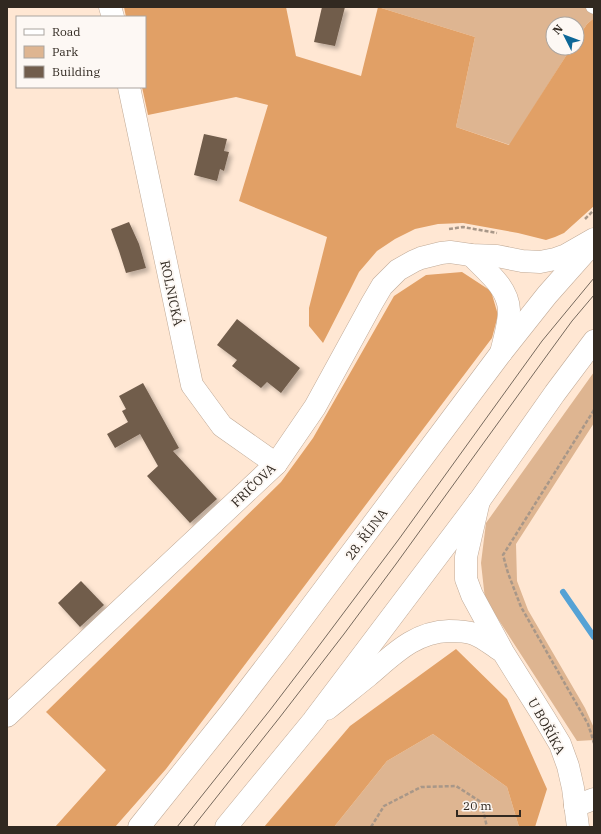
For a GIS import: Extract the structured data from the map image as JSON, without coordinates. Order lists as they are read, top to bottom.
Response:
{
  "streets": {
    "street": [
      "ROLNICKÁ",
      "FRIČOVA",
      "28. ŘÍJNA",
      "U BOŘÍKA"
    ]
  },
  "crossings": [
    ["ROLNICKÁ", "FRIČOVA"],
    ["FRIČOVA", "28. ŘÍJNA"]
  ],
  "legend": ["Road", "Park", "Building"],
  "scale_bar": "20 m",
  "north": "top left"
}
